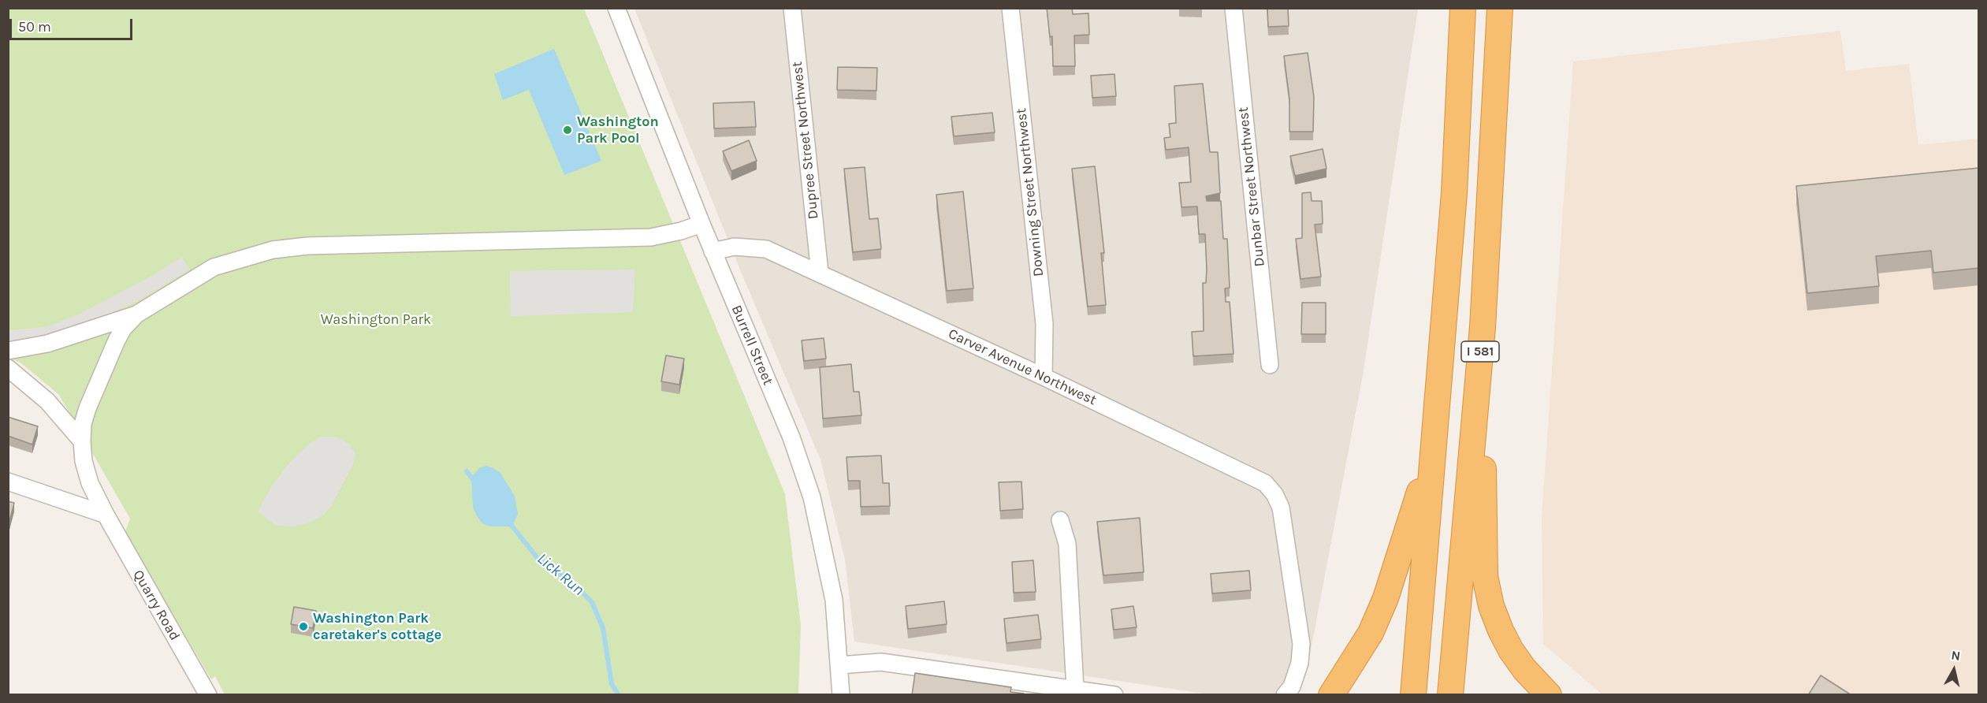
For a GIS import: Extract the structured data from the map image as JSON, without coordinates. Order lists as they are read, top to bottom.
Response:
{
  "streets": {
    "highway": ["I 581"],
    "street": [
      "Dupree Street Northwest",
      "Dunbar Street Northwest",
      "Downing Street Northwest",
      "Burrell Street",
      "Carver Avenue Northwest",
      "Quarry Road"
    ]
  },
  "crossings": [
    ["Dupree Street Northwest", "Carver Avenue Northwest"],
    ["Downing Street Northwest", "Carver Avenue Northwest"],
    ["Burrell Street", "Carver Avenue Northwest"]
  ],
  "water": ["Lick Run"],
  "parks": ["Washington Park"],
  "places": ["Washington Park Pool", "Washington Park caretaker's cottage"],
  "scale_bar": "50 m",
  "north": "top"
}
